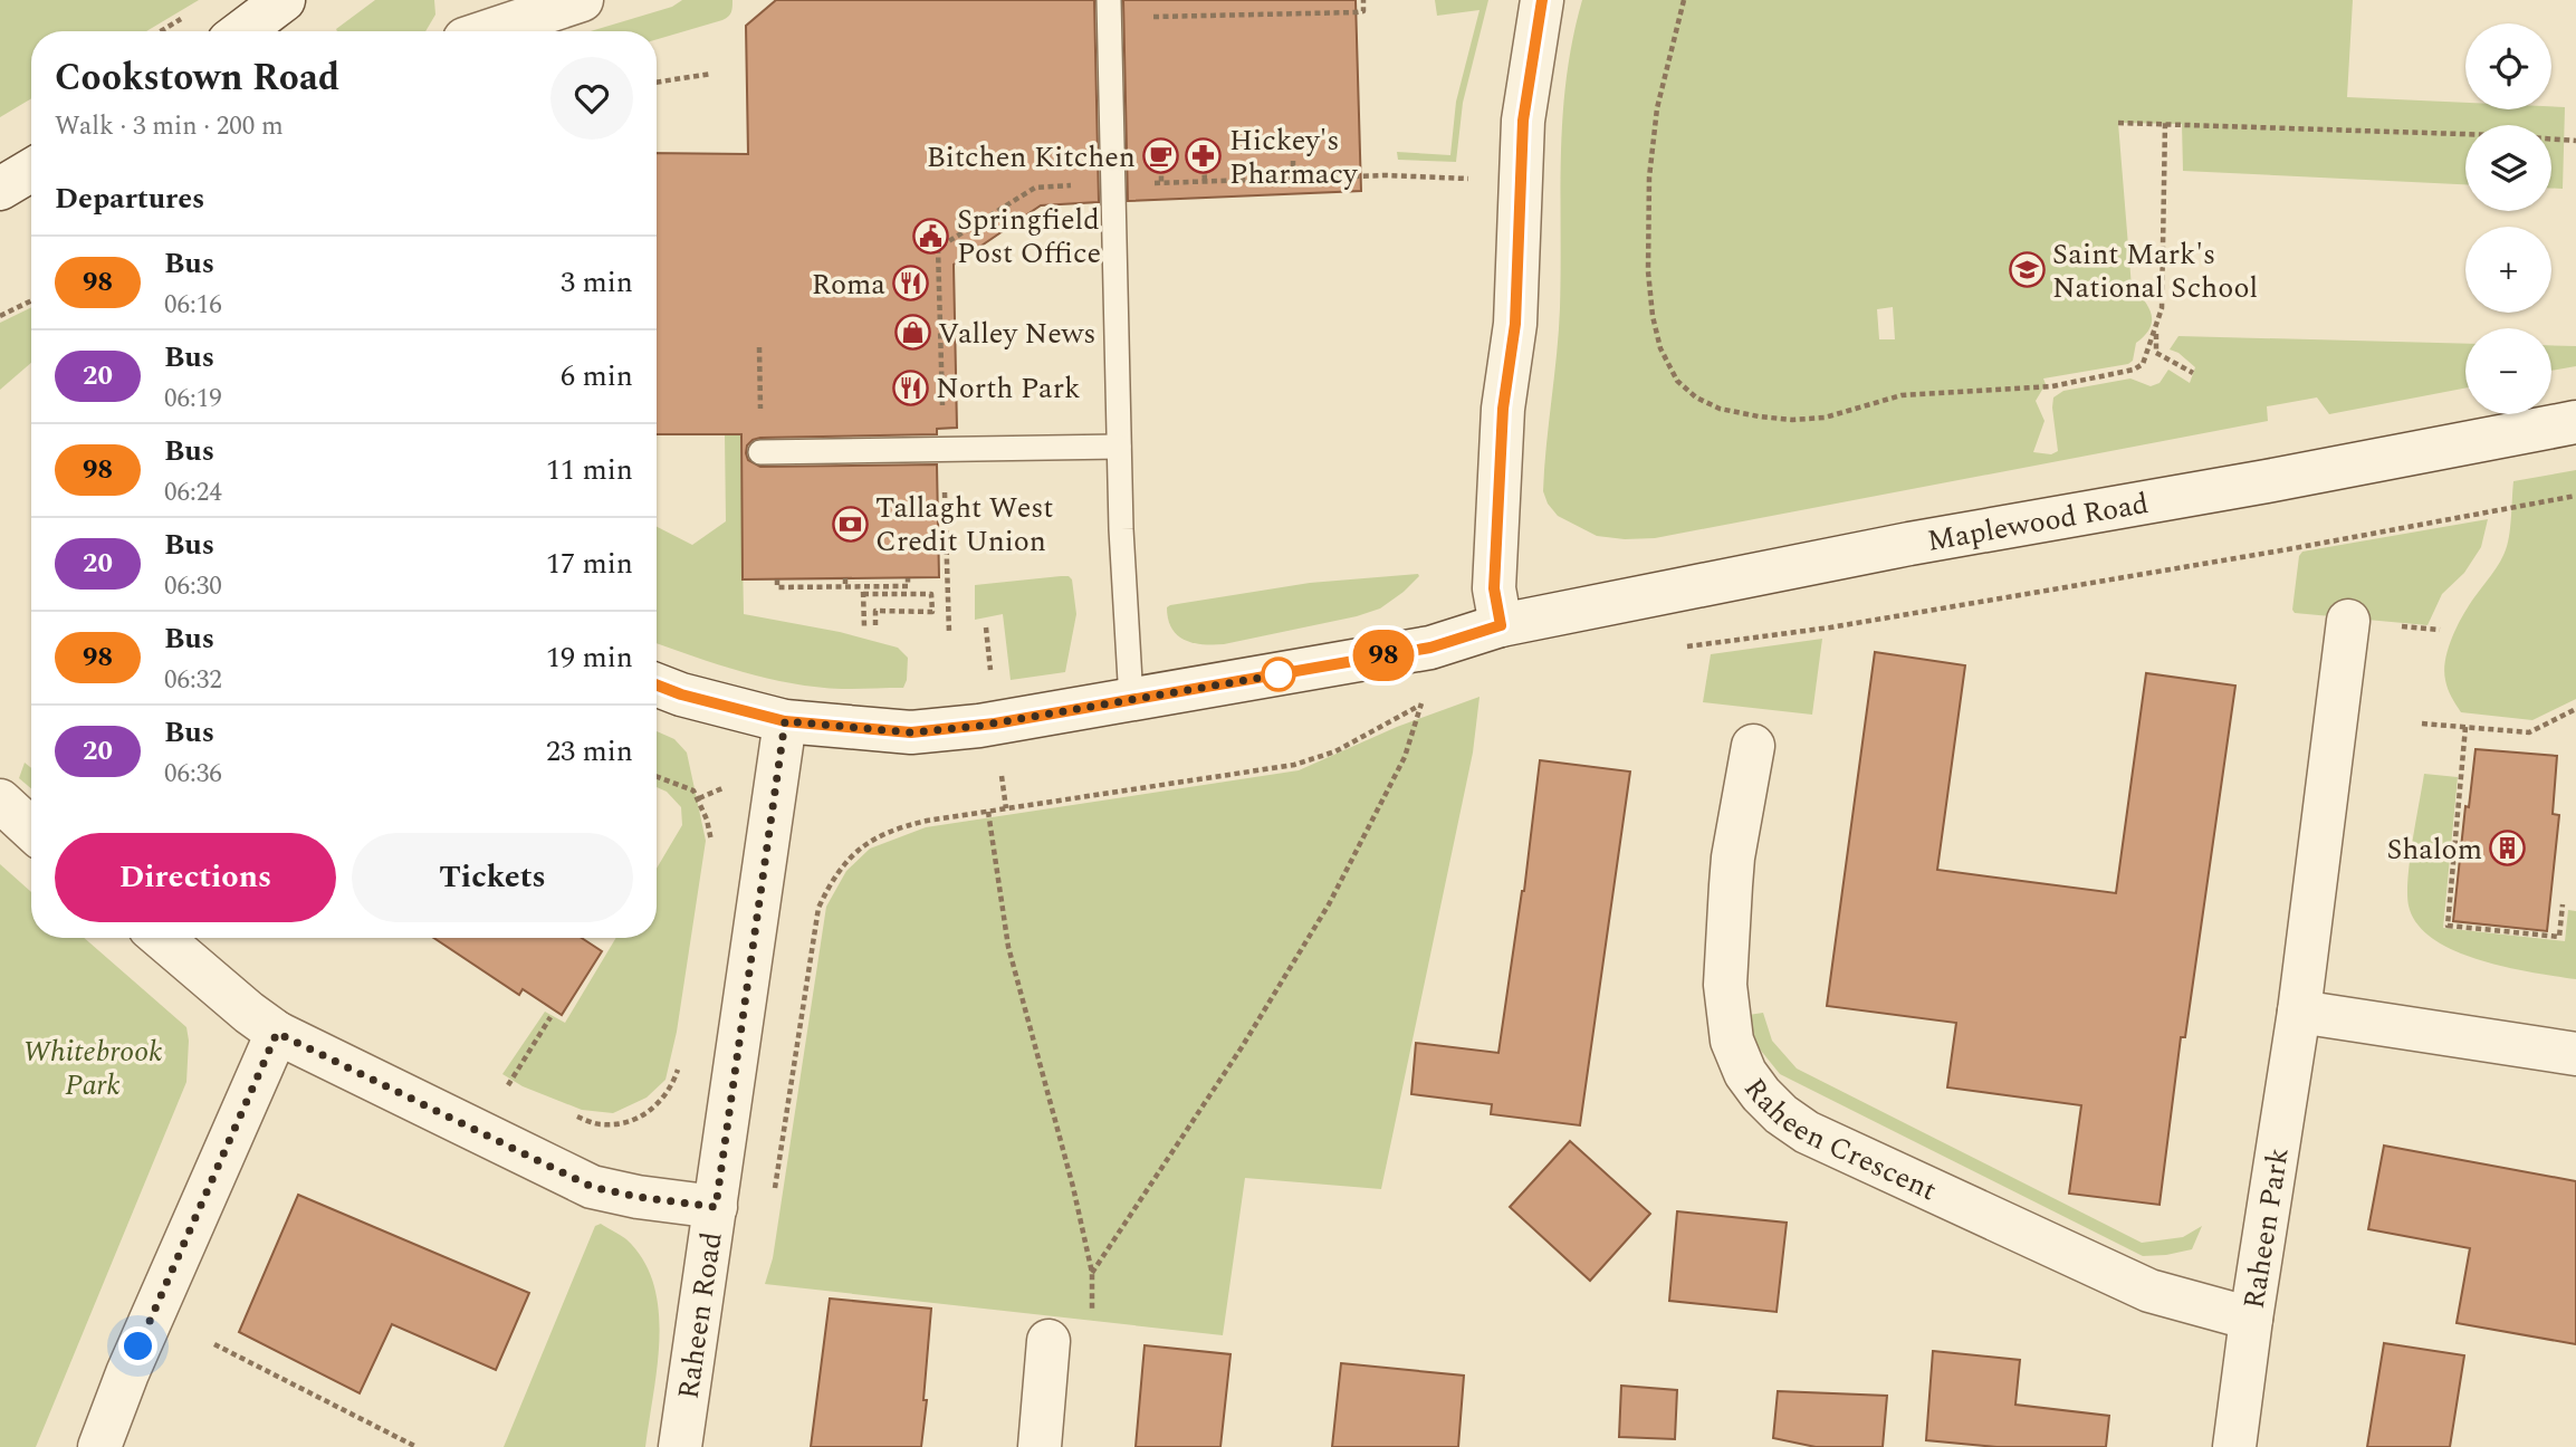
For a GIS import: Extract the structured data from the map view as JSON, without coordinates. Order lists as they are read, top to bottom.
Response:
{
  "streets": {
    "street": [
      "Maplewood Road",
      "Raheen Crescent",
      "Raheen Park",
      "Raheen Road"
    ]
  },
  "crossings": [
    ["Maplewood Road", "Raheen Road"],
    ["Raheen Crescent", "Raheen Park"]
  ],
  "parks": ["Whitebrook Park"],
  "places": {
    "cafe": ["Bitchen Kitchen"],
    "pharmacy": ["Hickey's Pharmacy"],
    "public building": ["Springfield Post Office"],
    "school or university": ["Saint Mark's National School"],
    "restaurant": ["Roma", "North Park"],
    "shop": ["Valley News"],
    "bank": ["Tallaght West Credit Union"],
    "building": ["Shalom"]
  },
  "lines": ["bus line 98"],
  "page": {
    "on_map": "98",
    "map_buttons": ["+", "−"],
    "heading": [
      ["Cookstown Road", "Walk · 3 min · 200 m"],
      "Departures"
    ],
    "list": [
      {
        "mark": "98",
        "name": "Bus",
        "note": "06:16",
        "value": "3 min"
      },
      {
        "mark": "20",
        "name": "Bus",
        "note": "06:19",
        "value": "6 min"
      },
      {
        "mark": "98",
        "name": "Bus",
        "note": "06:24",
        "value": "11 min"
      },
      {
        "mark": "20",
        "name": "Bus",
        "note": "06:30",
        "value": "17 min"
      },
      {
        "mark": "98",
        "name": "Bus",
        "note": "06:32",
        "value": "19 min"
      },
      {
        "mark": "20",
        "name": "Bus",
        "note": "06:36",
        "value": "23 min"
      }
    ],
    "buttons": ["Directions", "Tickets"]
  }
}
